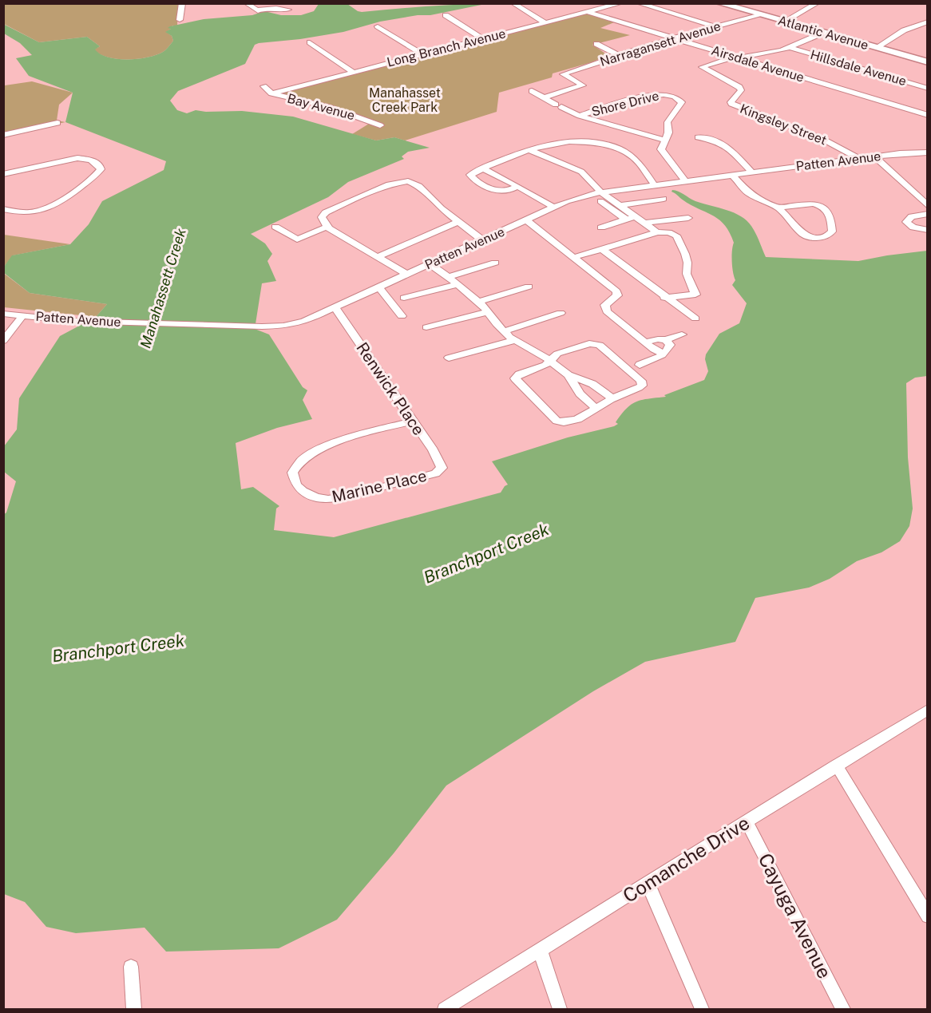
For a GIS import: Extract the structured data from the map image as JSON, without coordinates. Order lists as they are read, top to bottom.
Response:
{
  "streets": {
    "main road": ["Atlantic Avenue"],
    "street": [
      "Narragansett Avenue",
      "Long Branch Avenue",
      "Airsdale Avenue",
      "Hillsdale Avenue",
      "Shore Drive",
      "Bay Avenue",
      "Kingsley Street",
      "Patten Avenue",
      "Renwick Place",
      "Marine Place",
      "Comanche Drive",
      "Cayuga Avenue"
    ]
  },
  "crossings": [
    ["Atlantic Avenue", "Narragansett Avenue"],
    ["Narragansett Avenue", "Airsdale Avenue"],
    ["Narragansett Avenue", "Shore Drive"],
    ["Long Branch Avenue", "Airsdale Avenue"],
    ["Long Branch Avenue", "Bay Avenue"],
    ["Airsdale Avenue", "Kingsley Street"],
    ["Shore Drive", "Patten Avenue"],
    ["Kingsley Street", "Patten Avenue"],
    ["Patten Avenue", "Renwick Place"],
    ["Renwick Place", "Marine Place"],
    ["Comanche Drive", "Cayuga Avenue"]
  ],
  "water": ["Manahassett Creek", "Branchport Creek"],
  "parks": ["Manahasset Creek Park"]
}
